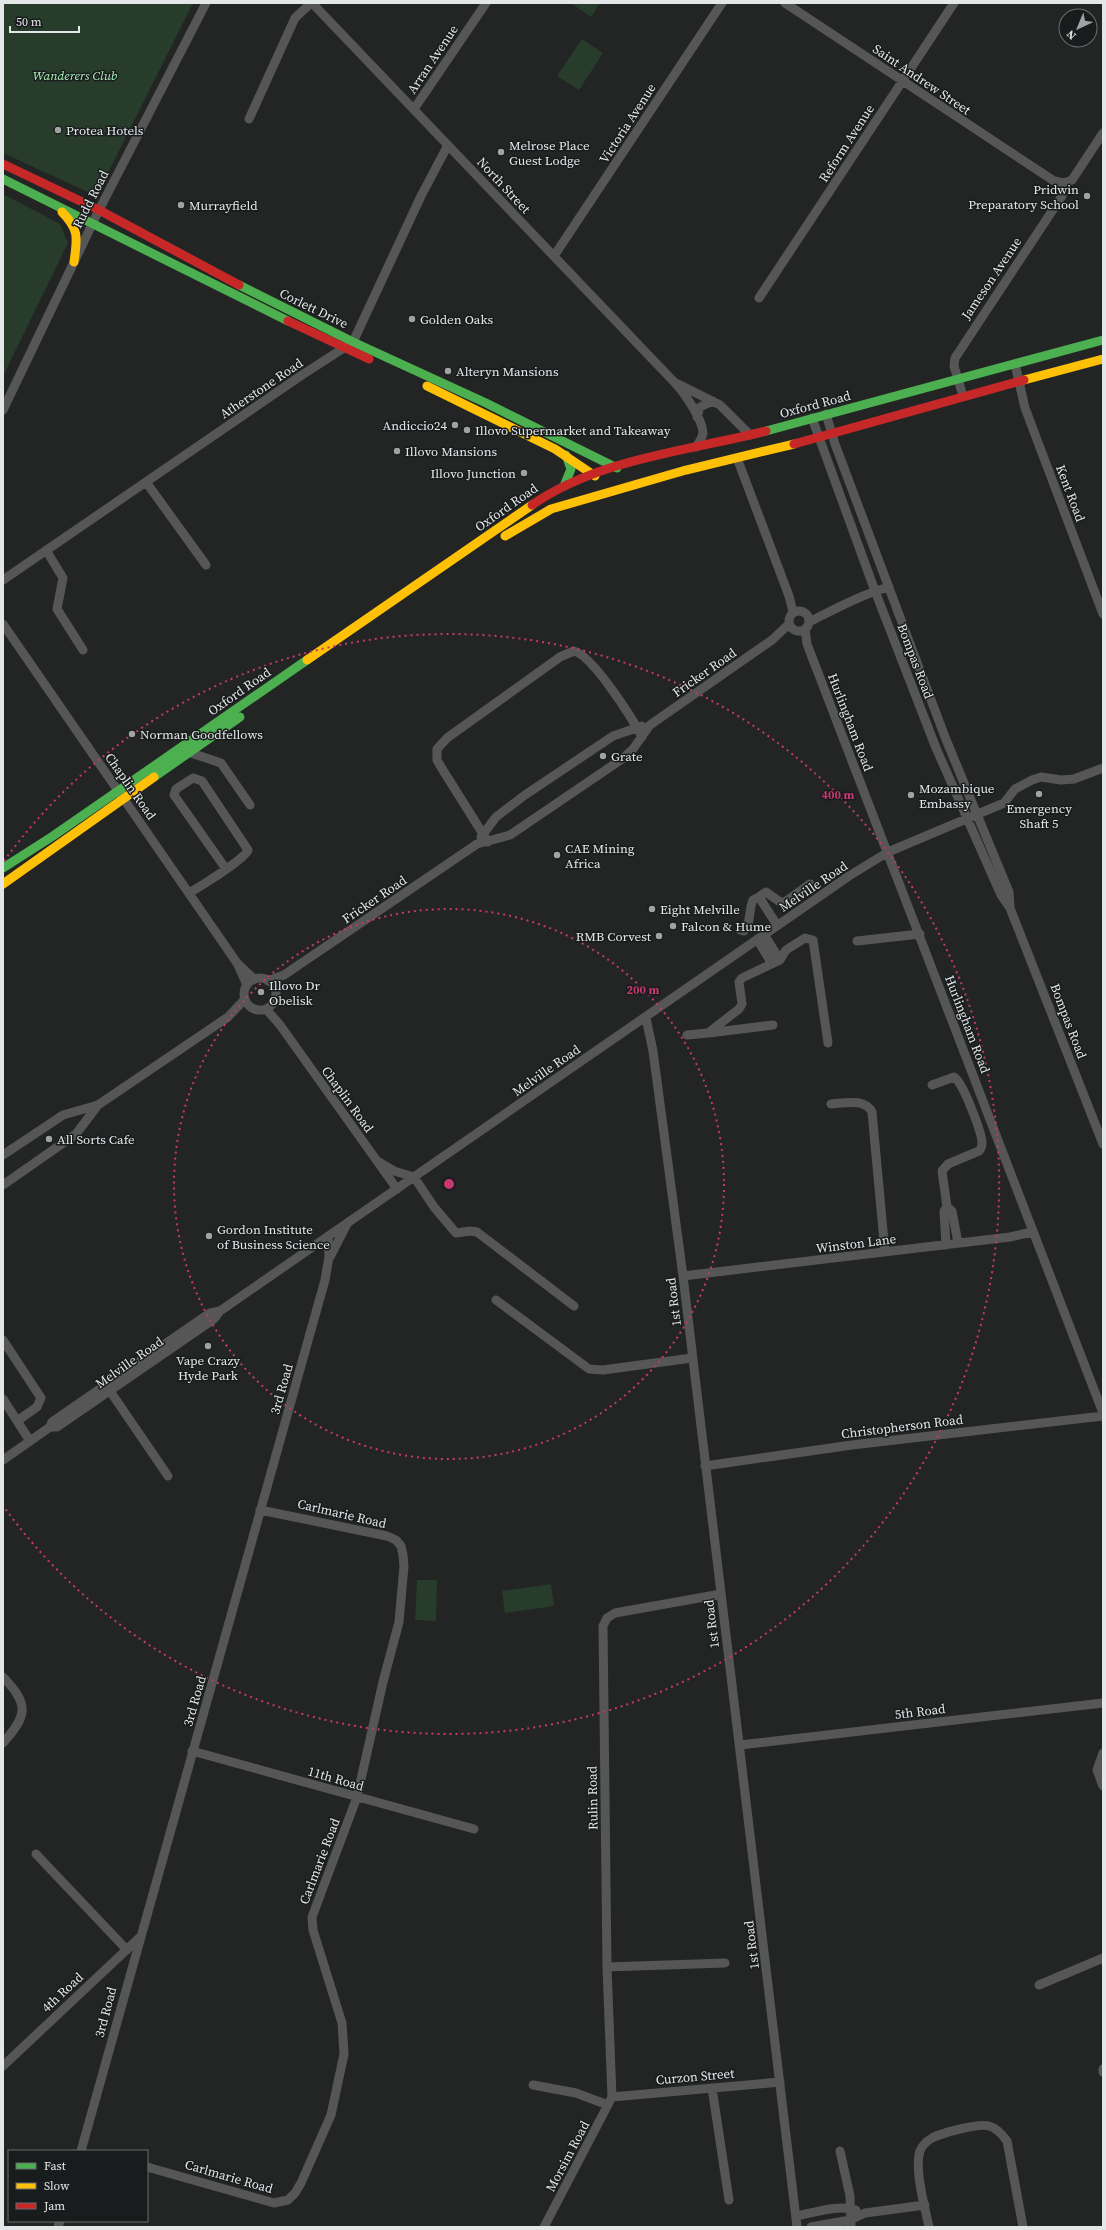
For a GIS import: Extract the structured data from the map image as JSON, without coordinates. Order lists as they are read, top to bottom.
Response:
{
  "streets": {
    "main road": ["Corlett Drive", "Oxford Road"],
    "street": [
      "Arran Avenue",
      "Saint Andrew Street",
      "Victoria Avenue",
      "Reform Avenue",
      "North Street",
      "Rudd Road",
      "Jameson Avenue",
      "Atherstone Road",
      "Kent Road",
      "Bompas Road",
      "Fricker Road",
      "Hurlingham Road",
      "Chaplin Road",
      "Melville Road",
      "Winston Lane",
      "1st Road",
      "3rd Road",
      "Christopherson Road",
      "Carlmarie Road",
      "5th Road",
      "11th Road",
      "Rulin Road",
      "4th Road",
      "Curzon Street",
      "Morsim Road"
    ]
  },
  "crossings": [
    ["Arran Avenue", "North Street"],
    ["Saint Andrew Street", "Reform Avenue"],
    ["Victoria Avenue", "North Street"],
    ["North Street", "Oxford Road"],
    ["Rudd Road", "Corlett Drive"],
    ["Jameson Avenue", "Oxford Road"],
    ["Corlett Drive", "Atherstone Road"],
    ["Corlett Drive", "Oxford Road"],
    ["Oxford Road", "Kent Road"],
    ["Oxford Road", "Bompas Road"],
    ["Oxford Road", "Hurlingham Road"],
    ["Oxford Road", "Chaplin Road"],
    ["Bompas Road", "Fricker Road"],
    ["Bompas Road", "Melville Road"],
    ["Fricker Road", "Hurlingham Road"],
    ["Fricker Road", "Chaplin Road"],
    ["Hurlingham Road", "Melville Road"],
    ["Hurlingham Road", "Winston Lane"],
    ["Hurlingham Road", "Christopherson Road"],
    ["Chaplin Road", "Melville Road"],
    ["Melville Road", "1st Road"],
    ["Melville Road", "3rd Road"],
    ["Winston Lane", "1st Road"],
    ["1st Road", "Christopherson Road"],
    ["1st Road", "5th Road"],
    ["1st Road", "Rulin Road"],
    ["1st Road", "Curzon Street"],
    ["3rd Road", "Carlmarie Road"],
    ["3rd Road", "11th Road"],
    ["3rd Road", "4th Road"],
    ["Carlmarie Road", "11th Road"],
    ["Rulin Road", "Curzon Street"],
    ["Rulin Road", "Morsim Road"],
    ["Curzon Street", "Morsim Road"]
  ],
  "parks": ["Wanderers Club"],
  "places": [
    "Protea Hotels",
    "Melrose Place Guest Lodge",
    "Pridwin Preparatory School",
    "Murrayfield",
    "Golden Oaks",
    "Alteryn Mansions",
    "Andiccio24",
    "Illovo Supermarket and Takeaway",
    "Illovo Mansions",
    "Illovo Junction",
    "Norman Goodfellows",
    "Grate",
    "Emergency Shaft 5",
    "Mozambique Embassy",
    "CAE Mining Africa",
    "Eight Melville",
    "Falcon & Hume",
    "RMB Corvest",
    "Illovo Dr Obelisk",
    "All Sorts Cafe",
    "Gordon Institute of Business Science",
    "Vape Crazy Hyde Park"
  ],
  "legend": ["Fast", "Slow", "Jam"],
  "scale_bar": "50 m",
  "north": "bottom left",
  "rings": ["400 m", "200 m"]
}
